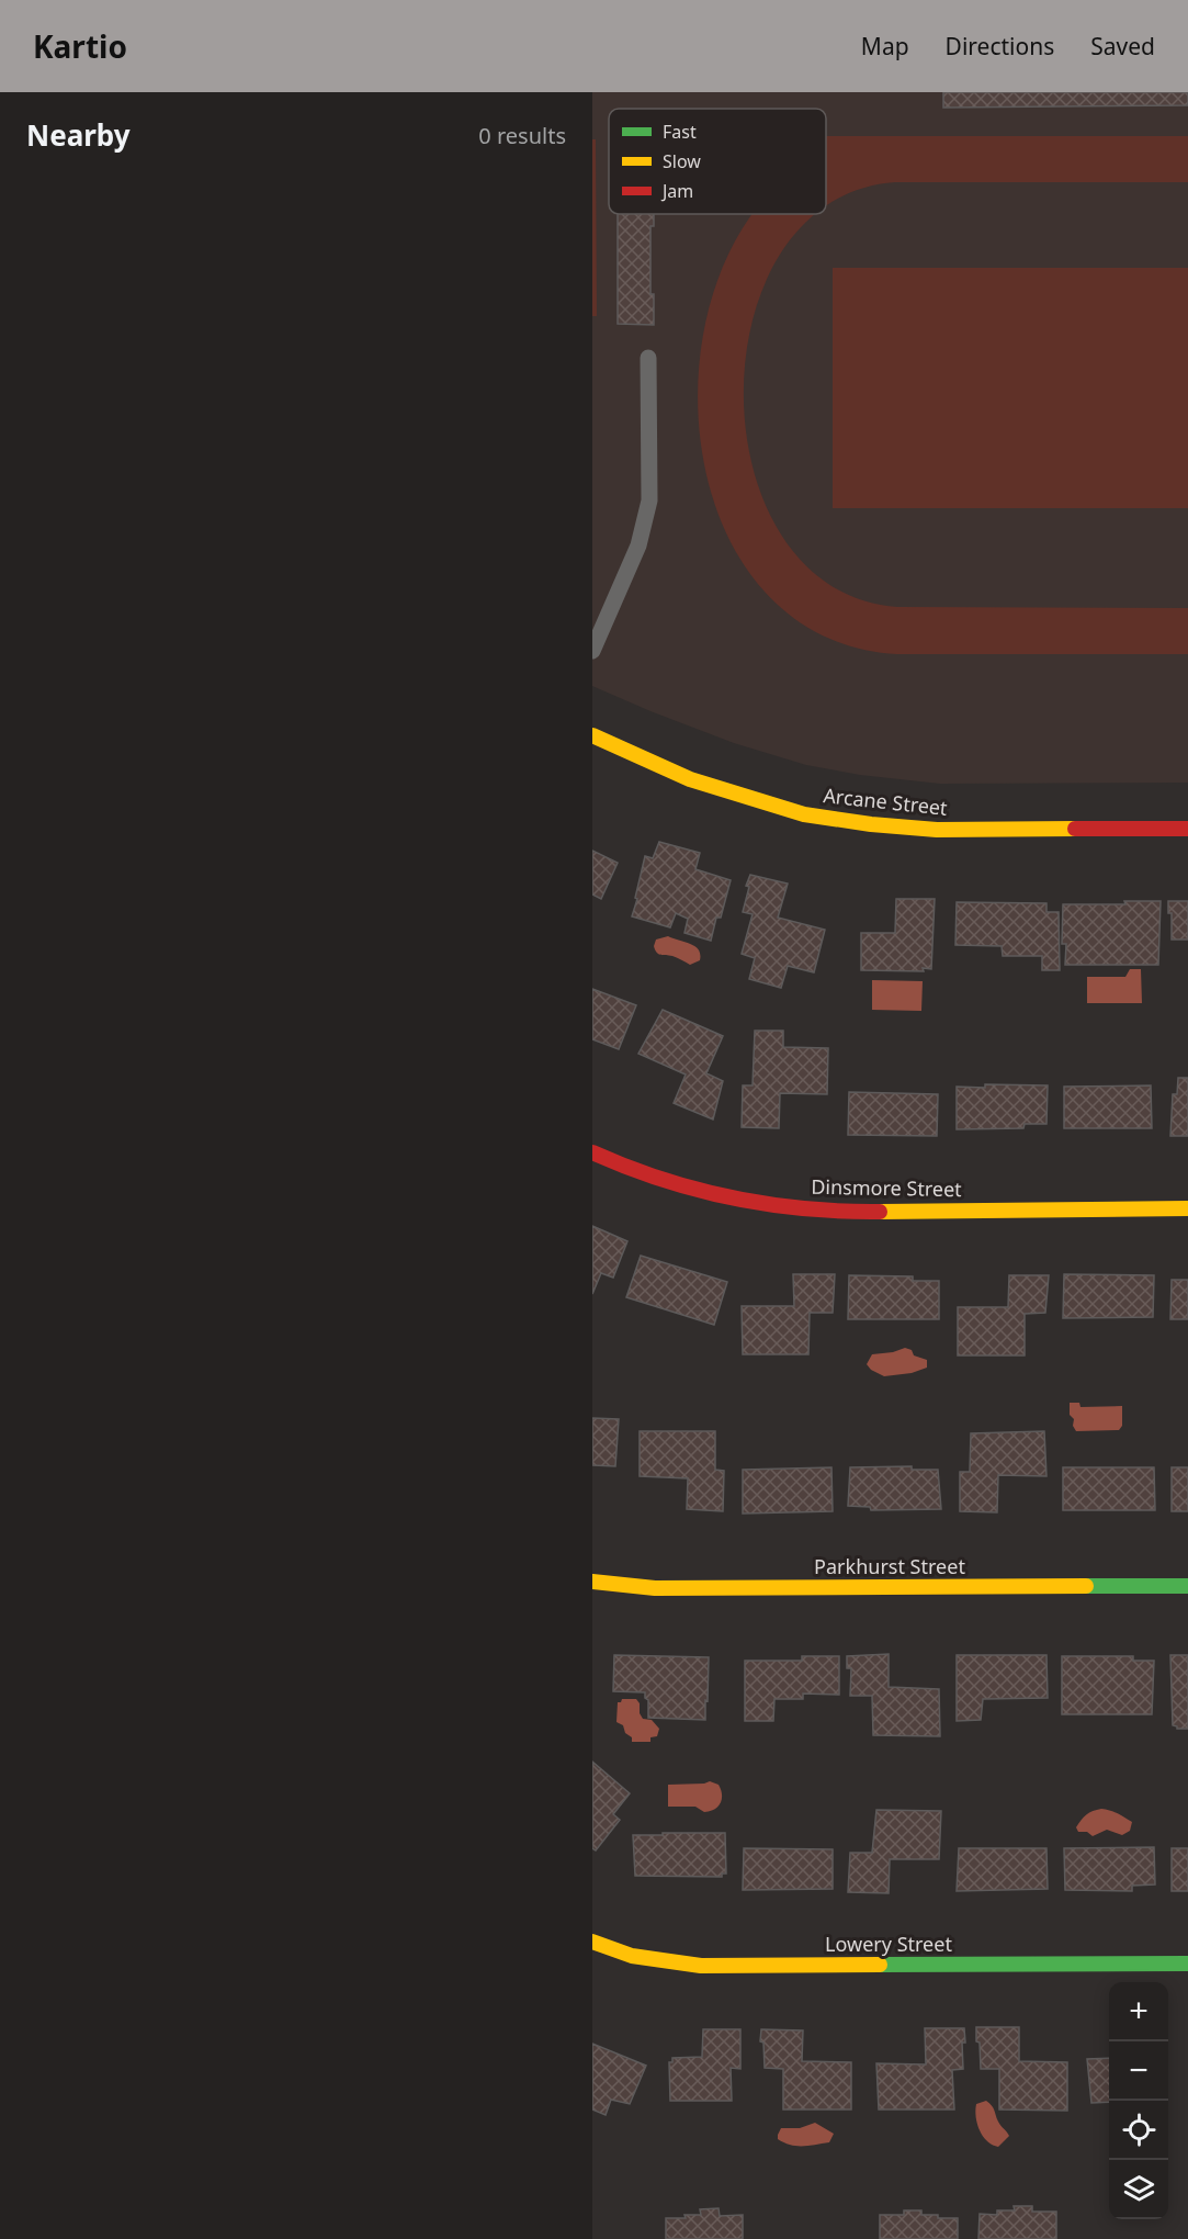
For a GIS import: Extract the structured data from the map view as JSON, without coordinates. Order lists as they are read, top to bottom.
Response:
{
  "streets": {
    "street": [
      "Arcane Street",
      "Dinsmore Street",
      "Parkhurst Street",
      "Lowery Street"
    ]
  },
  "legend": ["Fast", "Slow", "Jam"],
  "page": {
    "header": "Kartio",
    "nav": ["Map", "Directions", "Saved"],
    "heading": ["Nearby", "0 results"],
    "map_buttons": ["+", "−"]
  }
}
